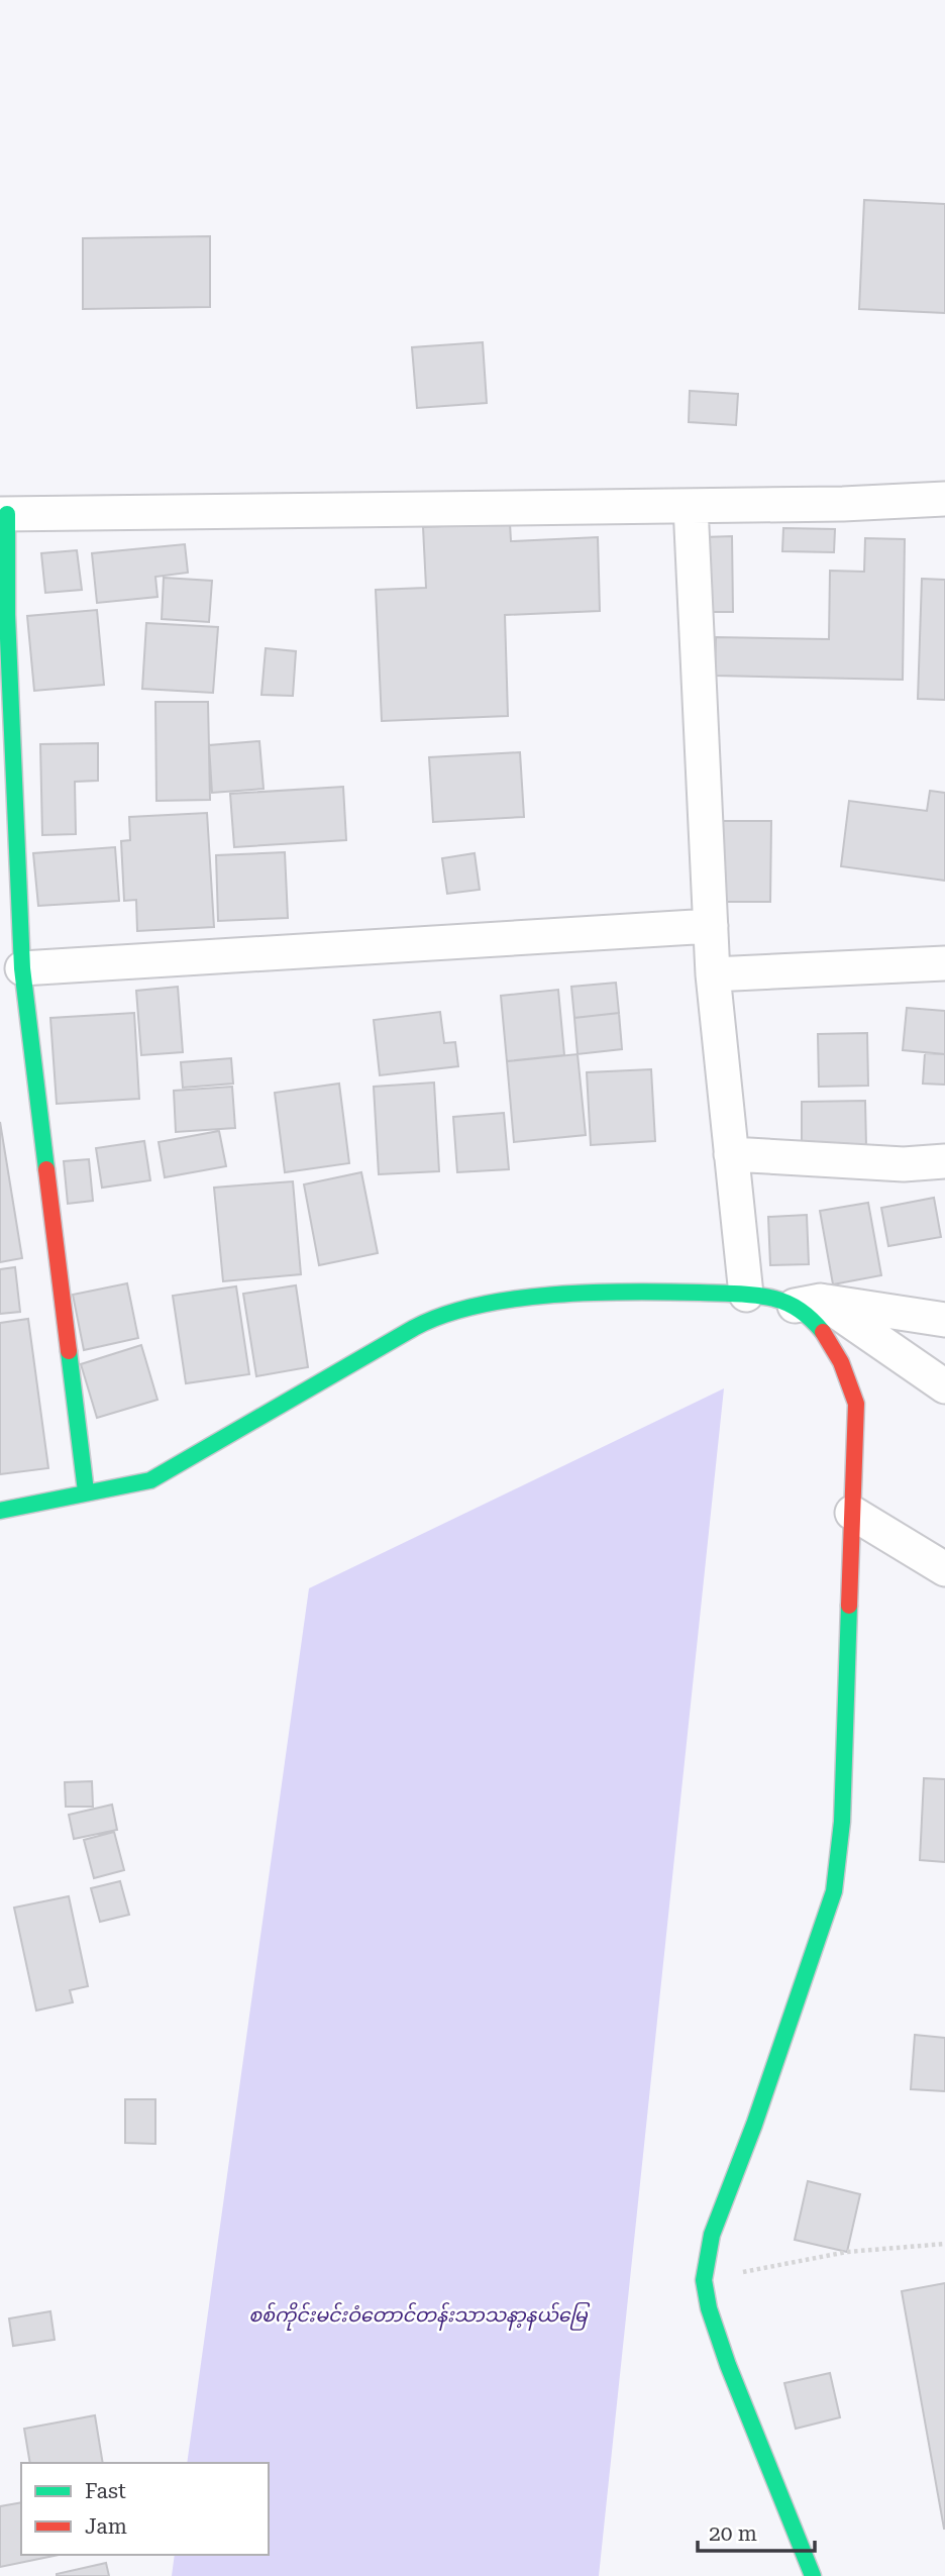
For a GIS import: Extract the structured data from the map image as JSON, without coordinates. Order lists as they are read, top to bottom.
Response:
{
  "parks": ["စစ်ကိုင်းမင်းဝံတောင်တန်းသာသနာ့နယ်မြေ"],
  "legend": ["Fast", "Jam"],
  "scale_bar": "20 m"
}
